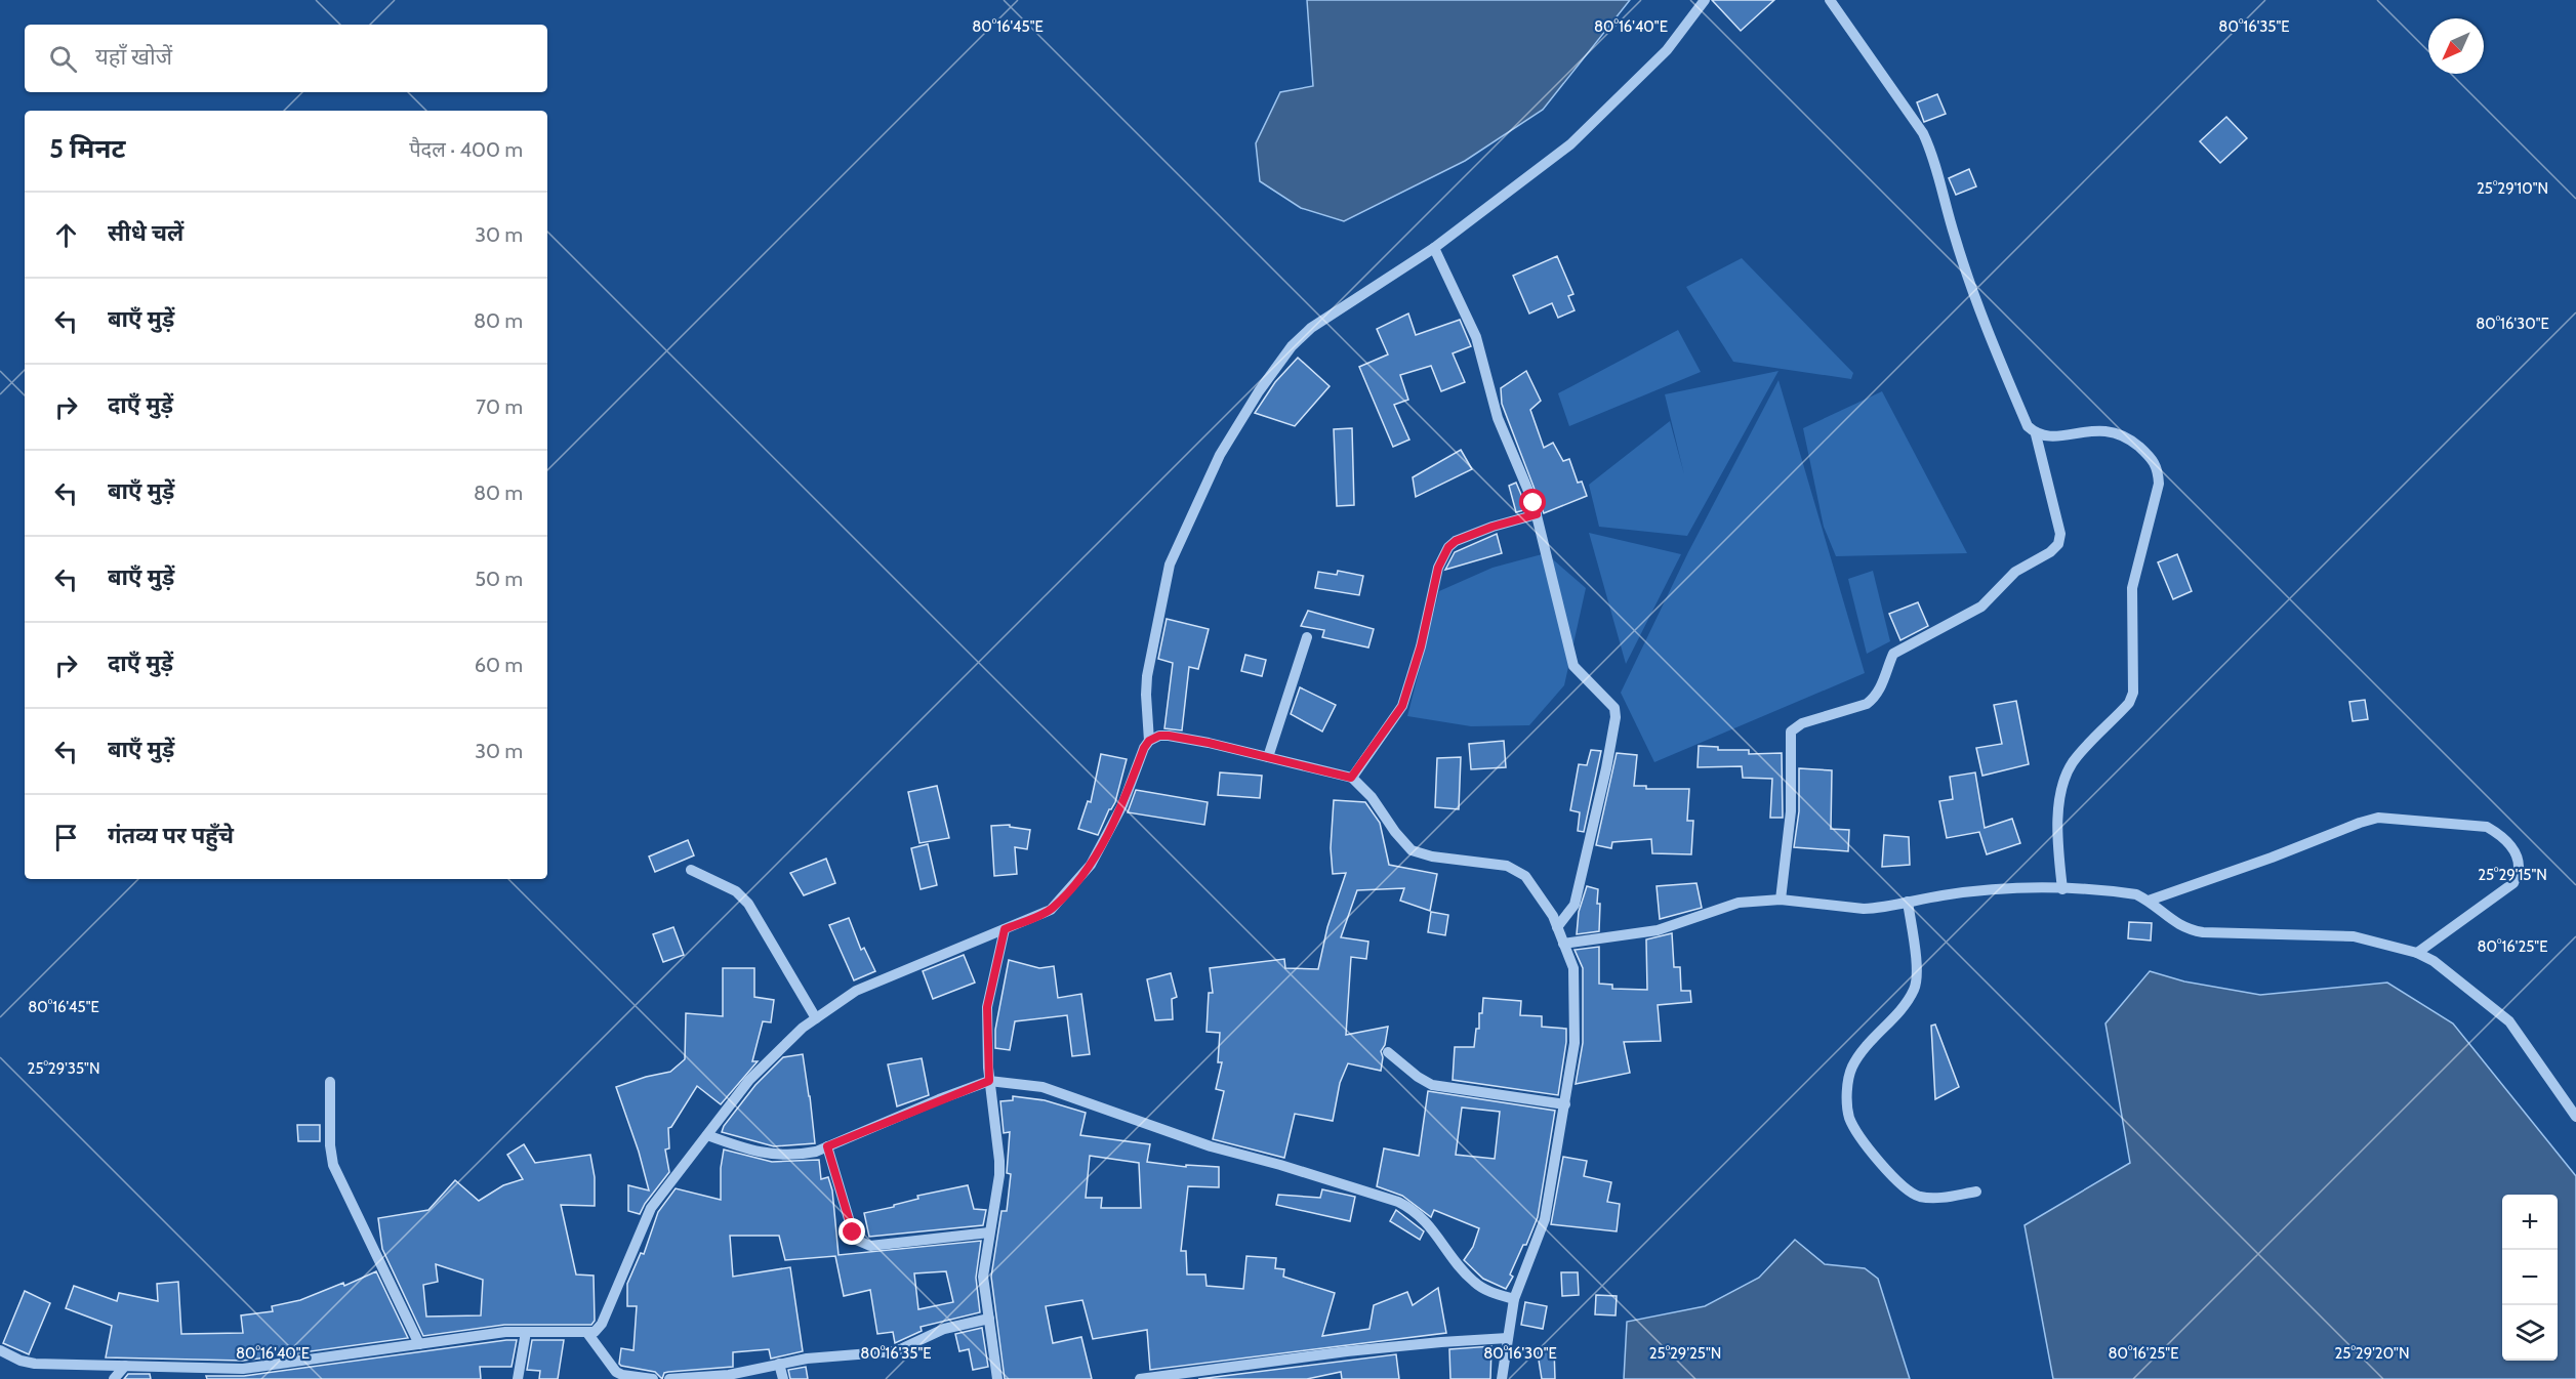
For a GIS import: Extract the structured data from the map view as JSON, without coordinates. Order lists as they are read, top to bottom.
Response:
{
  "north": "bottom left",
  "page": {
    "search": "यहाँ खोजें",
    "heading": ["5 मिनट", "पैदल · 400 m"],
    "list": [
      ["सीधे चलें", "30 m"],
      ["बाएँ मुड़ें", "80 m"],
      ["दाएँ मुड़ें", "70 m"],
      ["बाएँ मुड़ें", "80 m"],
      ["बाएँ मुड़ें", "50 m"],
      ["दाएँ मुड़ें", "60 m"],
      ["बाएँ मुड़ें", "30 m"],
      "गंतव्य पर पहुँचे"
    ],
    "map_buttons": ["+", "−"]
  },
  "coordinates": [
    "80°16'45\"E",
    "80°16'40\"E",
    "80°16'35\"E",
    "25°29'10\"N",
    "80°16'30\"E",
    "25°29'15\"N",
    "80°16'25\"E",
    "25°29'35\"N",
    "25°29'25\"N",
    "25°29'20\"N"
  ]
}
